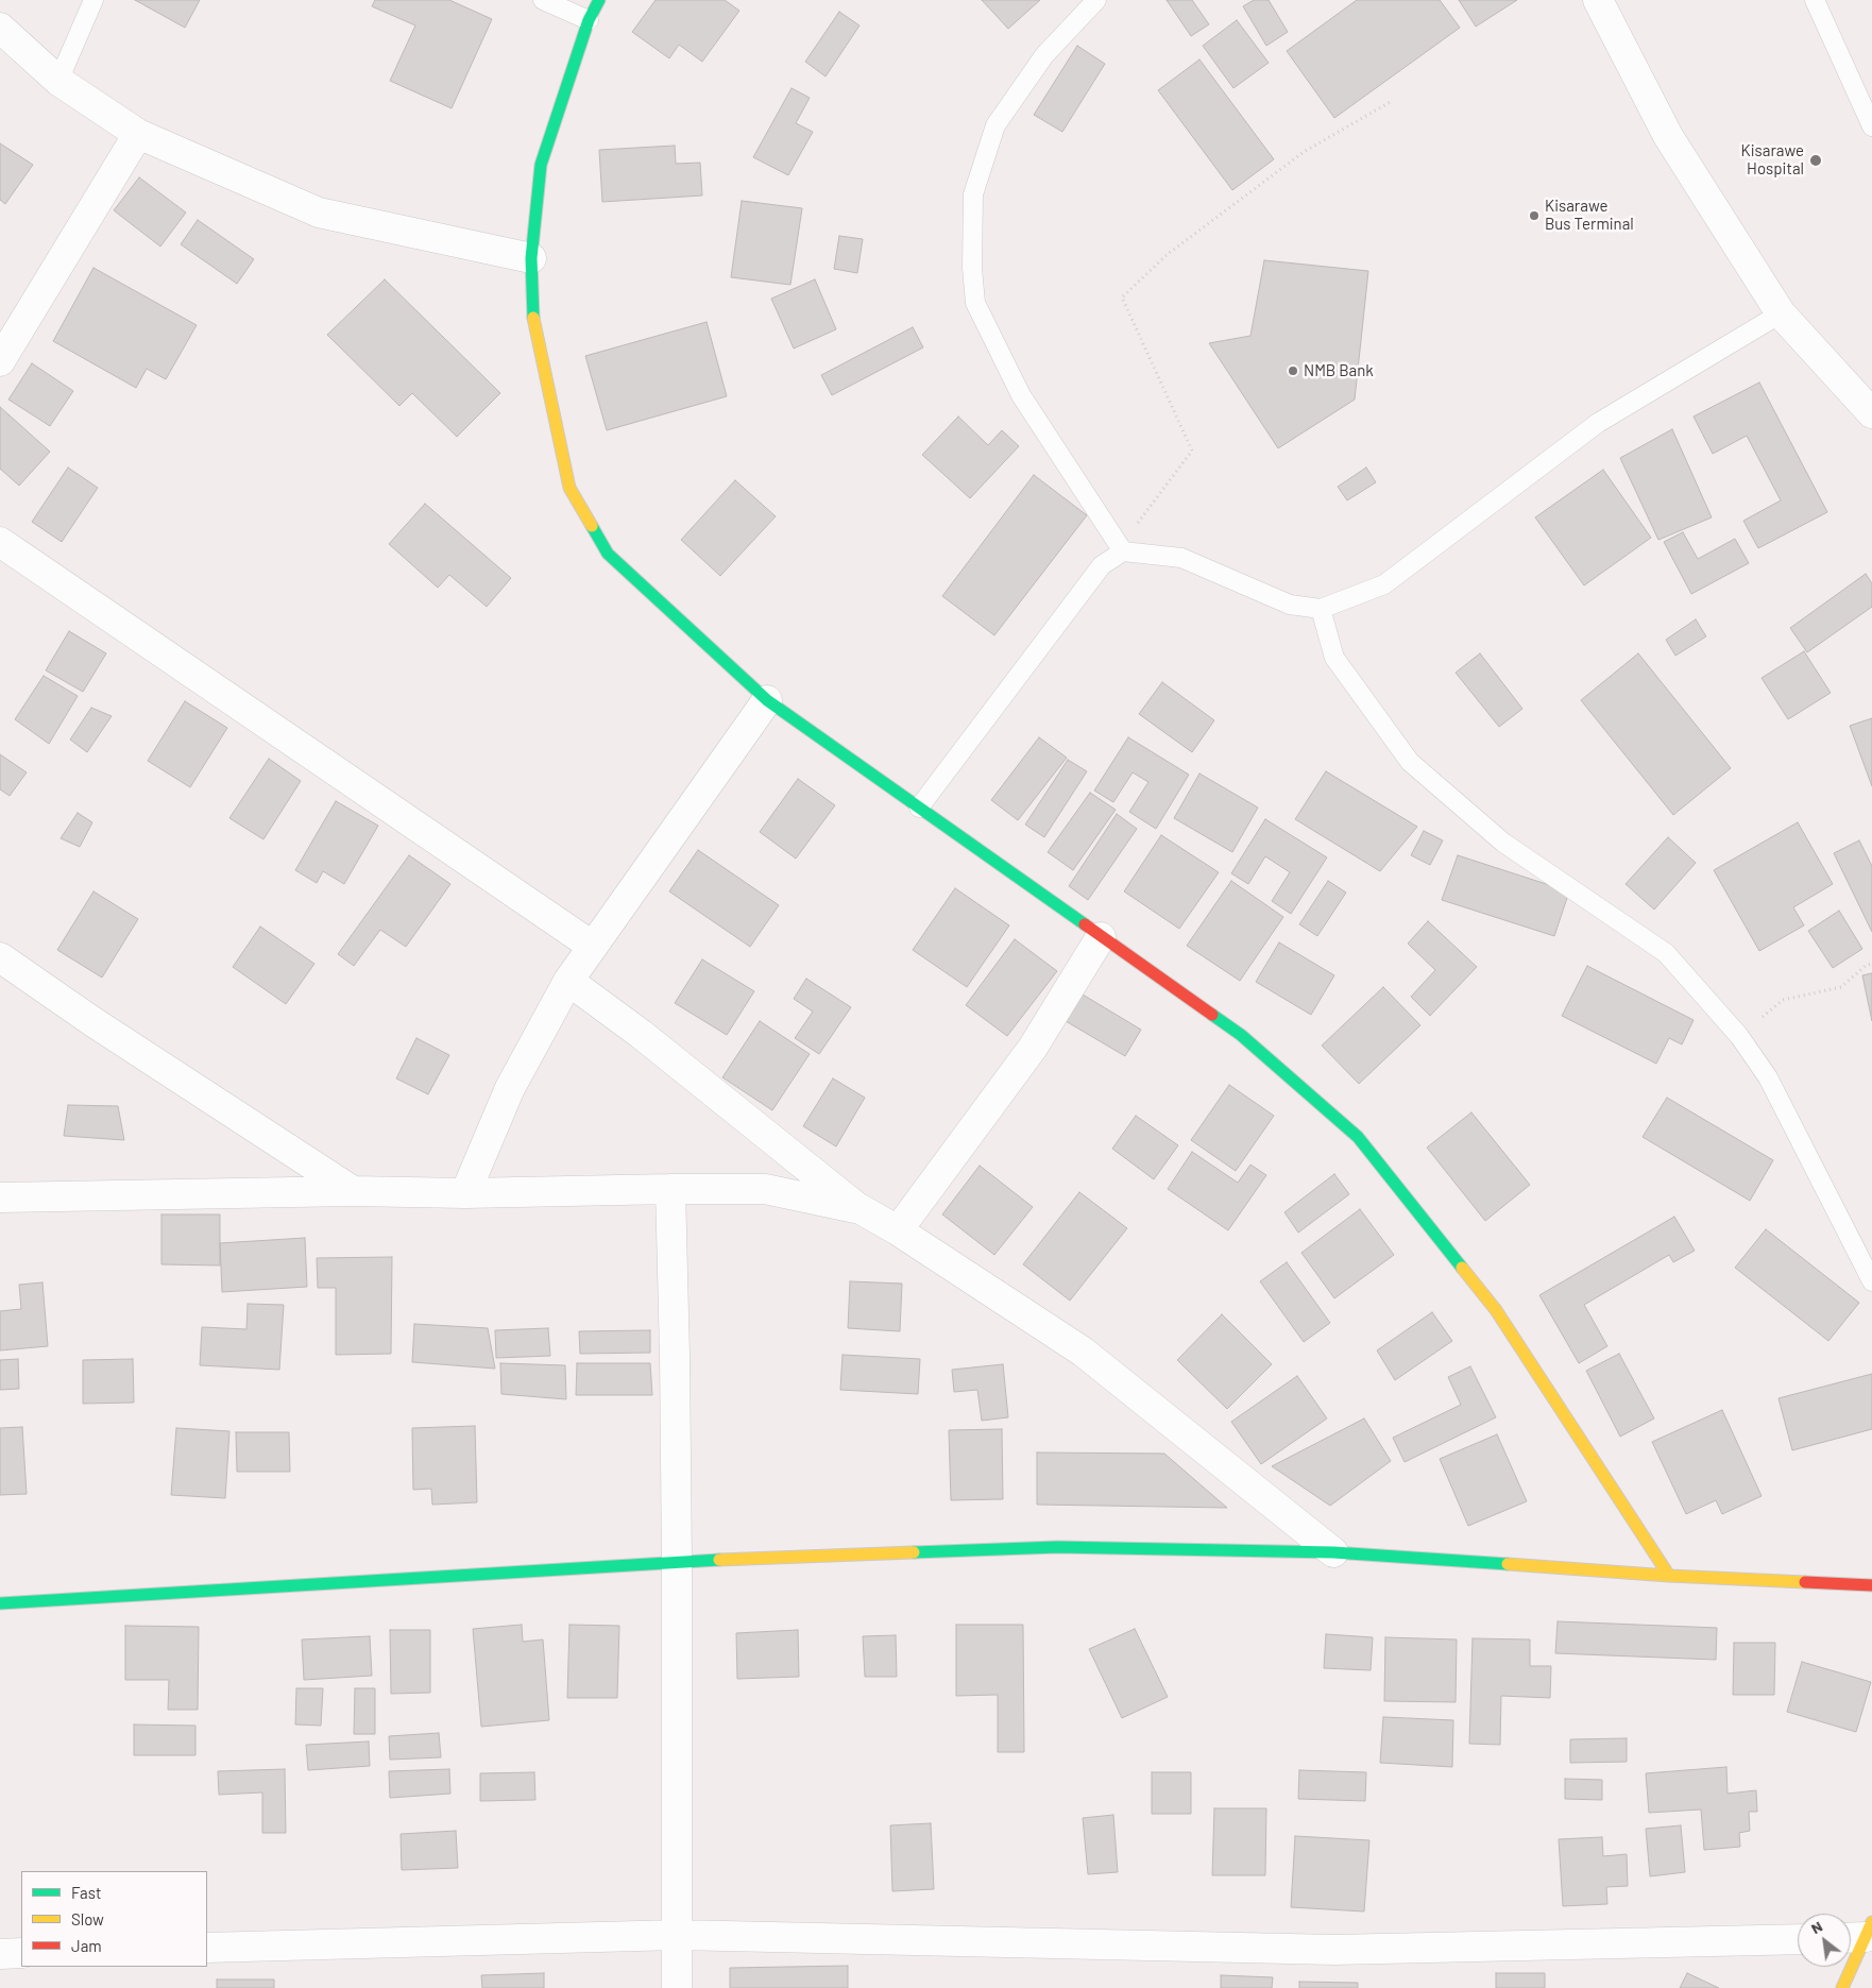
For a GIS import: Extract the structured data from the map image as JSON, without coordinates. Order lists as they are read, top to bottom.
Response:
{
  "places": ["Kisarawe Hospital", "Kisarawe Bus Terminal", "NMB Bank"],
  "legend": ["Fast", "Slow", "Jam"],
  "north": "top left"
}
